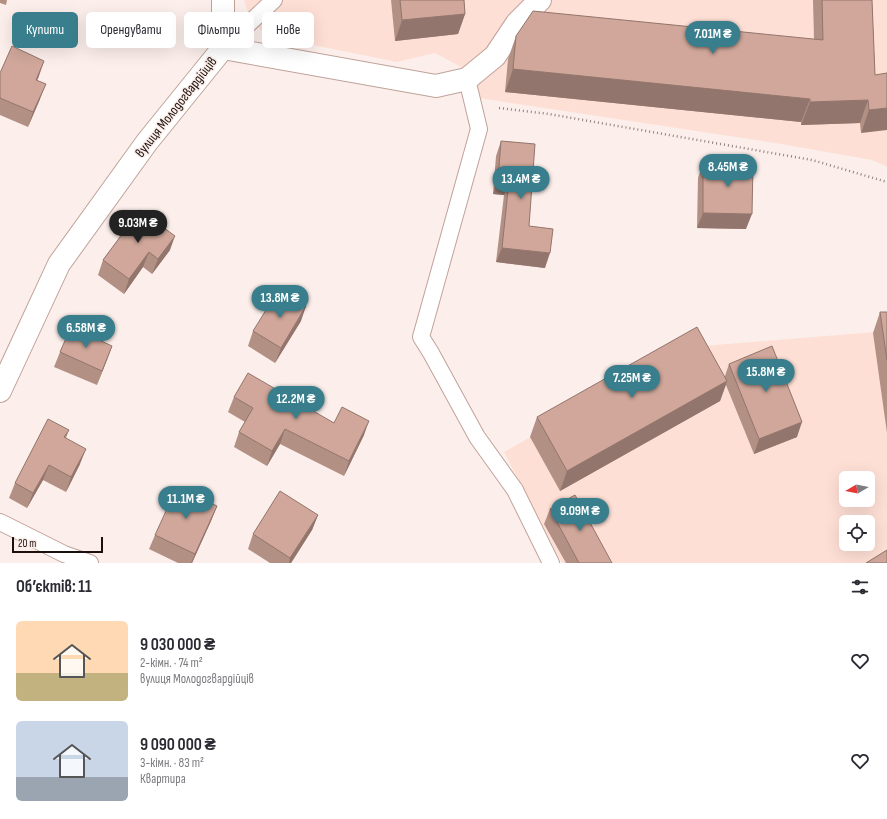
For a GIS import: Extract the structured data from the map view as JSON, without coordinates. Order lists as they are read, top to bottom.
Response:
{
  "streets": {
    "street": ["вулиця Молодогвардійців"]
  },
  "scale_bar": "20 m",
  "north": "left",
  "page": {
    "chip": [
      "Купити",
      "Орендувати",
      "Фільтри",
      "Нове"
    ],
    "price": [
      "7.01M ₴",
      "8.45M ₴",
      "13.4M ₴",
      "9.03M ₴",
      "13.8M ₴",
      "6.58M ₴",
      "15.8M ₴",
      "7.25M ₴",
      "12.2M ₴",
      "11.1M ₴",
      "9.09M ₴"
    ],
    "scale": "20 m",
    "heading": "Об’єктів: 11",
    "list": [
      {
        "name": "9 030 000 ₴",
        "note": "2-кімн. · 74 m² · вулиця Молодогвардійців"
      },
      {
        "name": "9 090 000 ₴",
        "note": "3-кімн. · 83 m² · Квартира"
      }
    ]
  }
}
